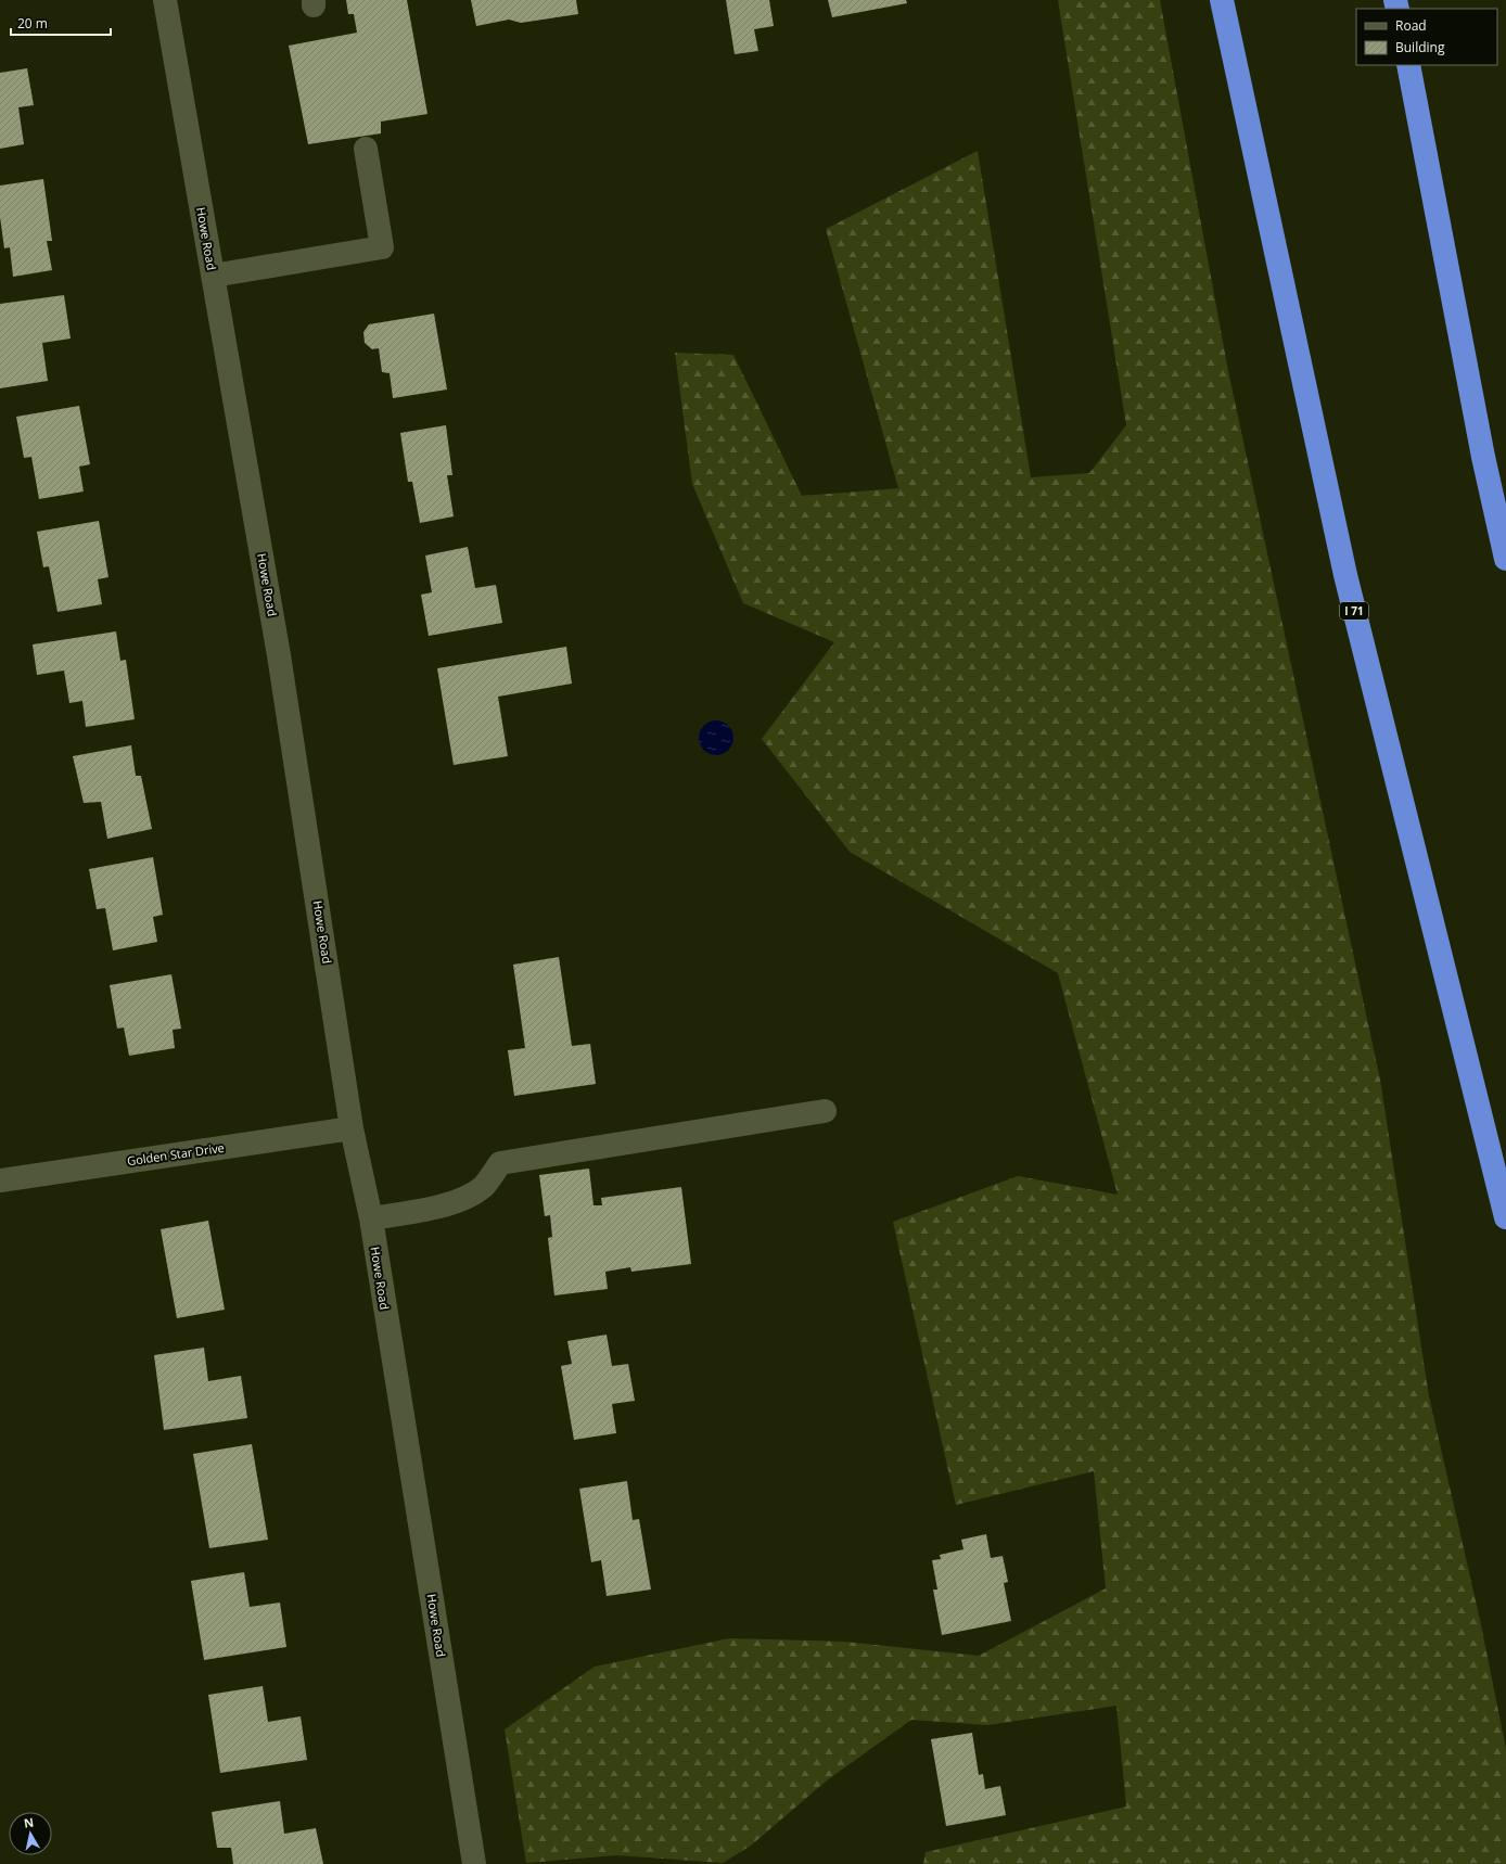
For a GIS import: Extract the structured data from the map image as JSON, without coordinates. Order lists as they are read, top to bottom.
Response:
{
  "streets": {
    "highway": ["I 71"],
    "street": ["Howe Road", "Golden Star Drive"]
  },
  "crossings": [
    ["Howe Road", "Golden Star Drive"]
  ],
  "legend": ["Road", "Building"],
  "scale_bar": "20 m",
  "north": "top"
}
